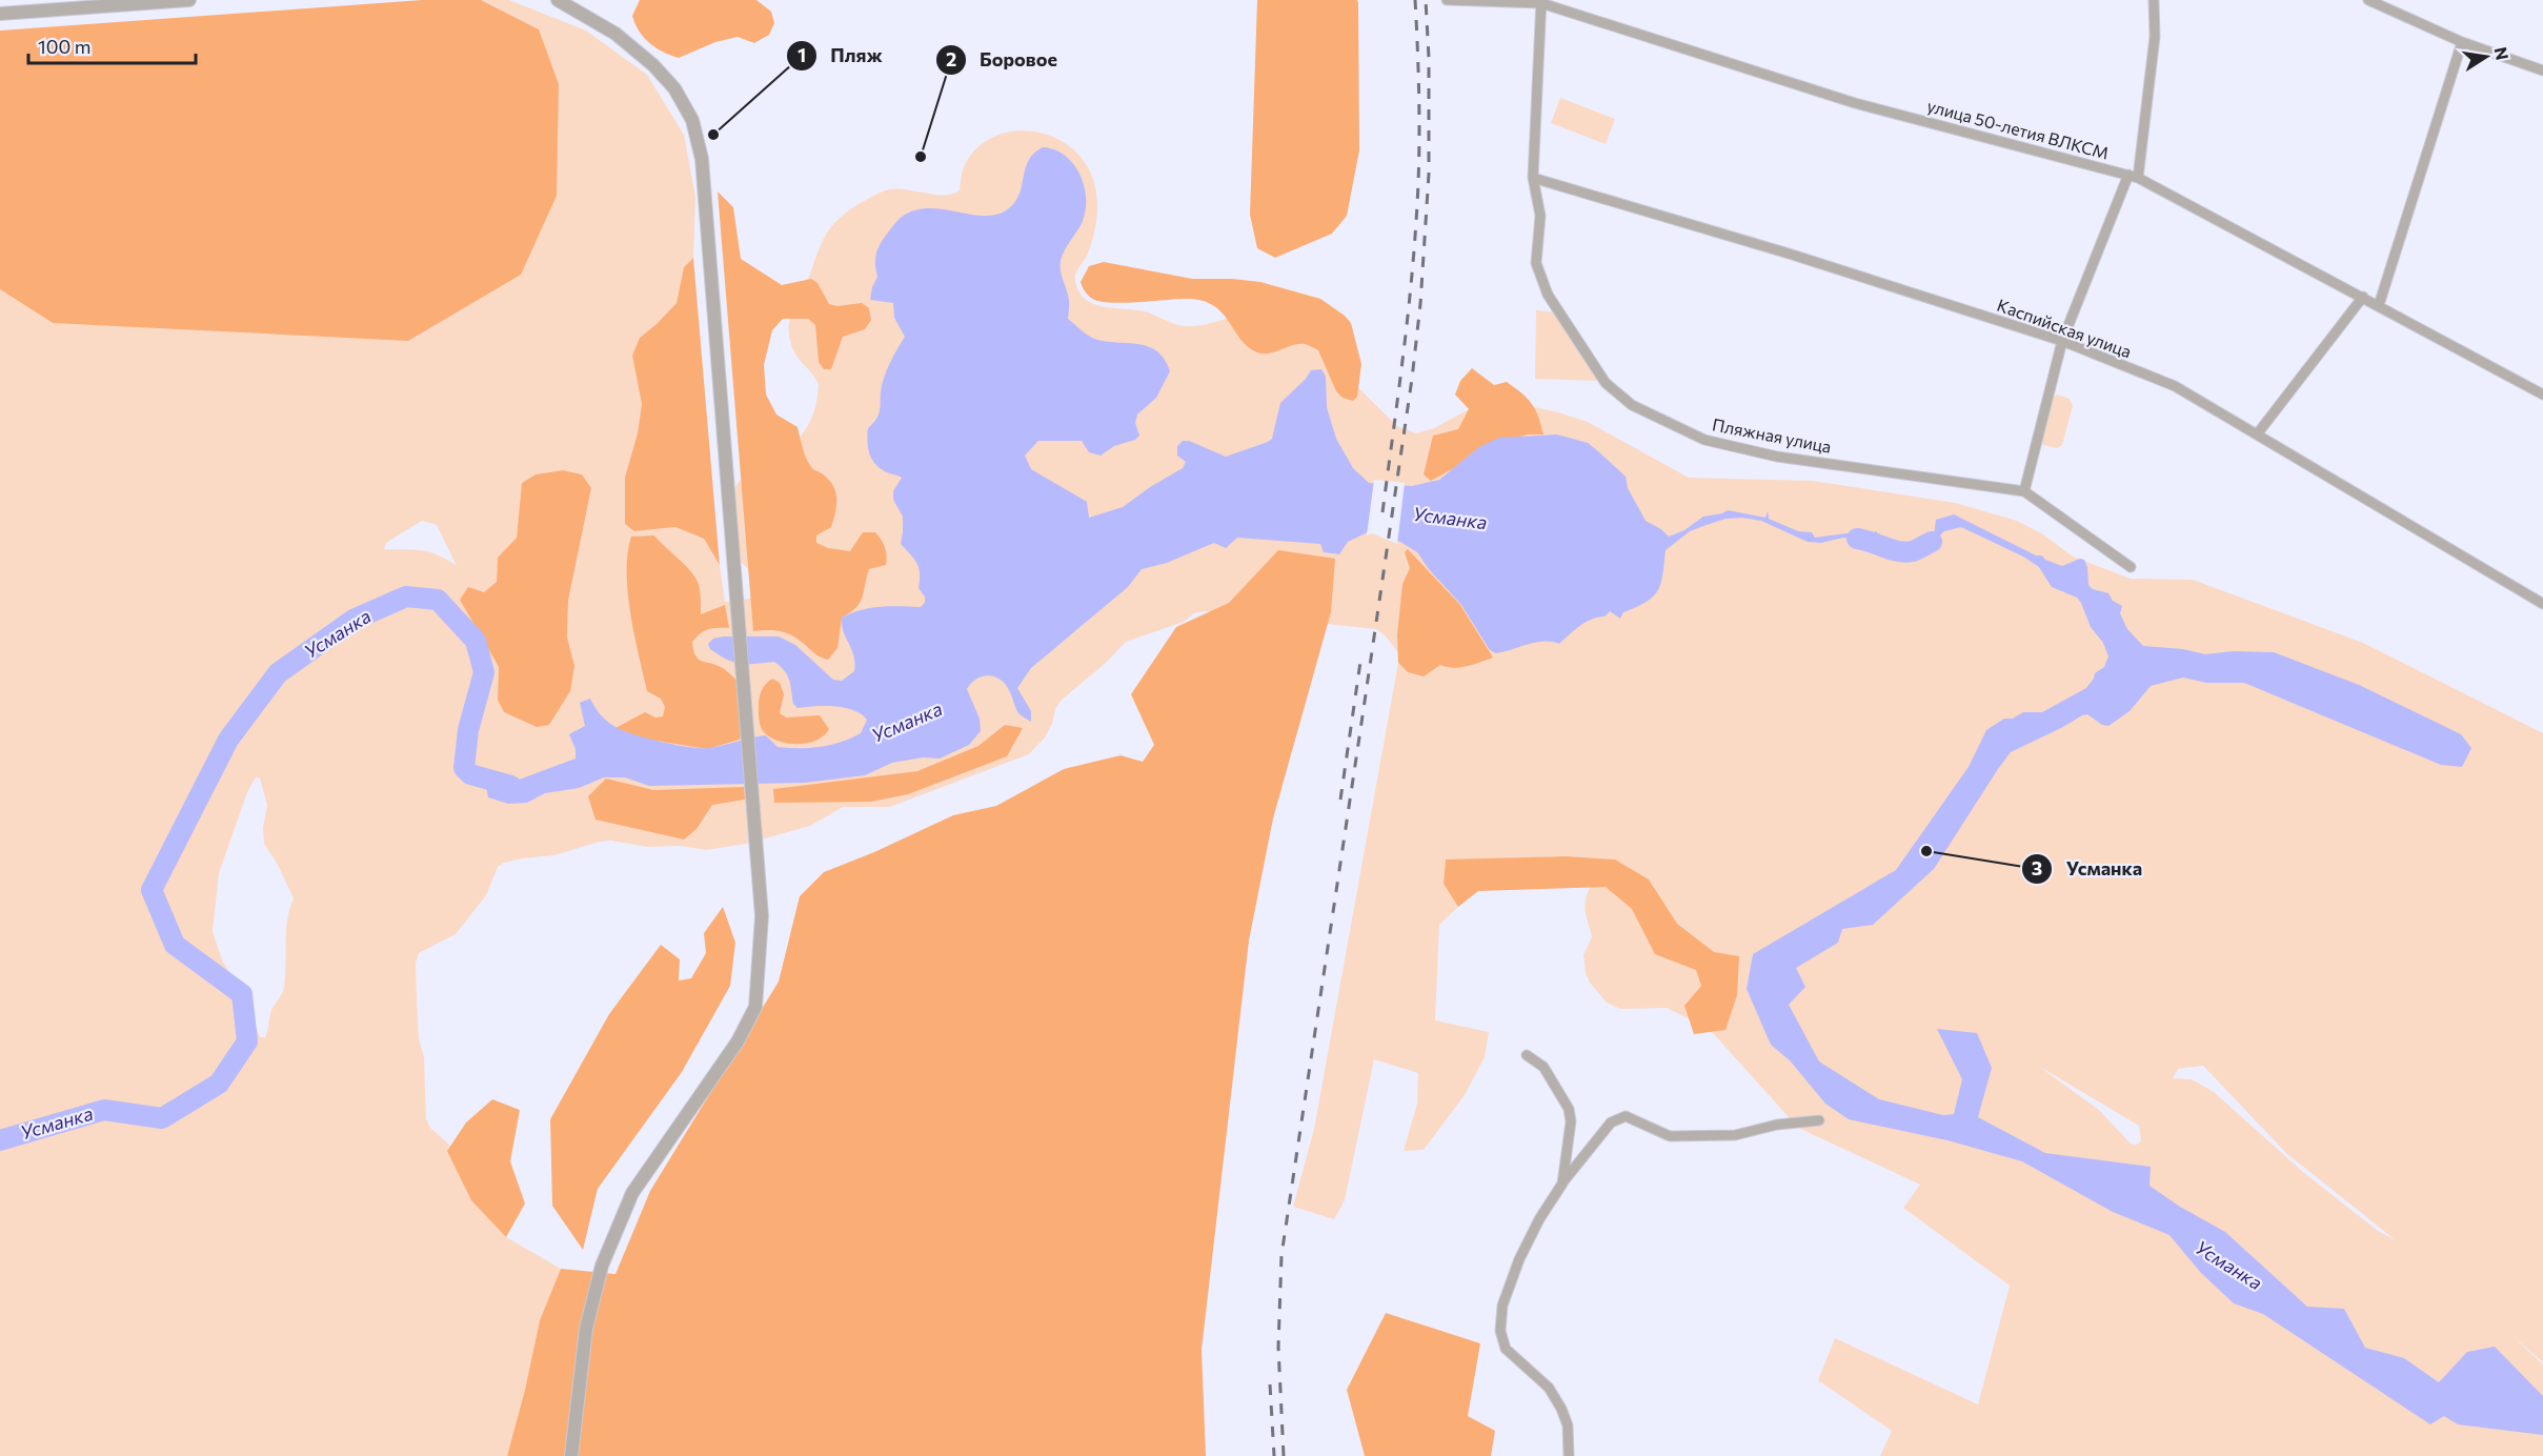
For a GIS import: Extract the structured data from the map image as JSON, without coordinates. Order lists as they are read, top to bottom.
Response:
{
  "streets": {
    "street": ["улица 50-летия ВЛКСМ", "Каспийская улица", "Пляжная улица"]
  },
  "crossings": [
    ["улица 50-летия ВЛКСМ", "Пляжная улица"],
    ["Каспийская улица", "Пляжная улица"]
  ],
  "water": ["Усманка"],
  "places": ["Пляж", "Боровое", "Усманка"],
  "scale_bar": "100 m",
  "north": "right"
}
